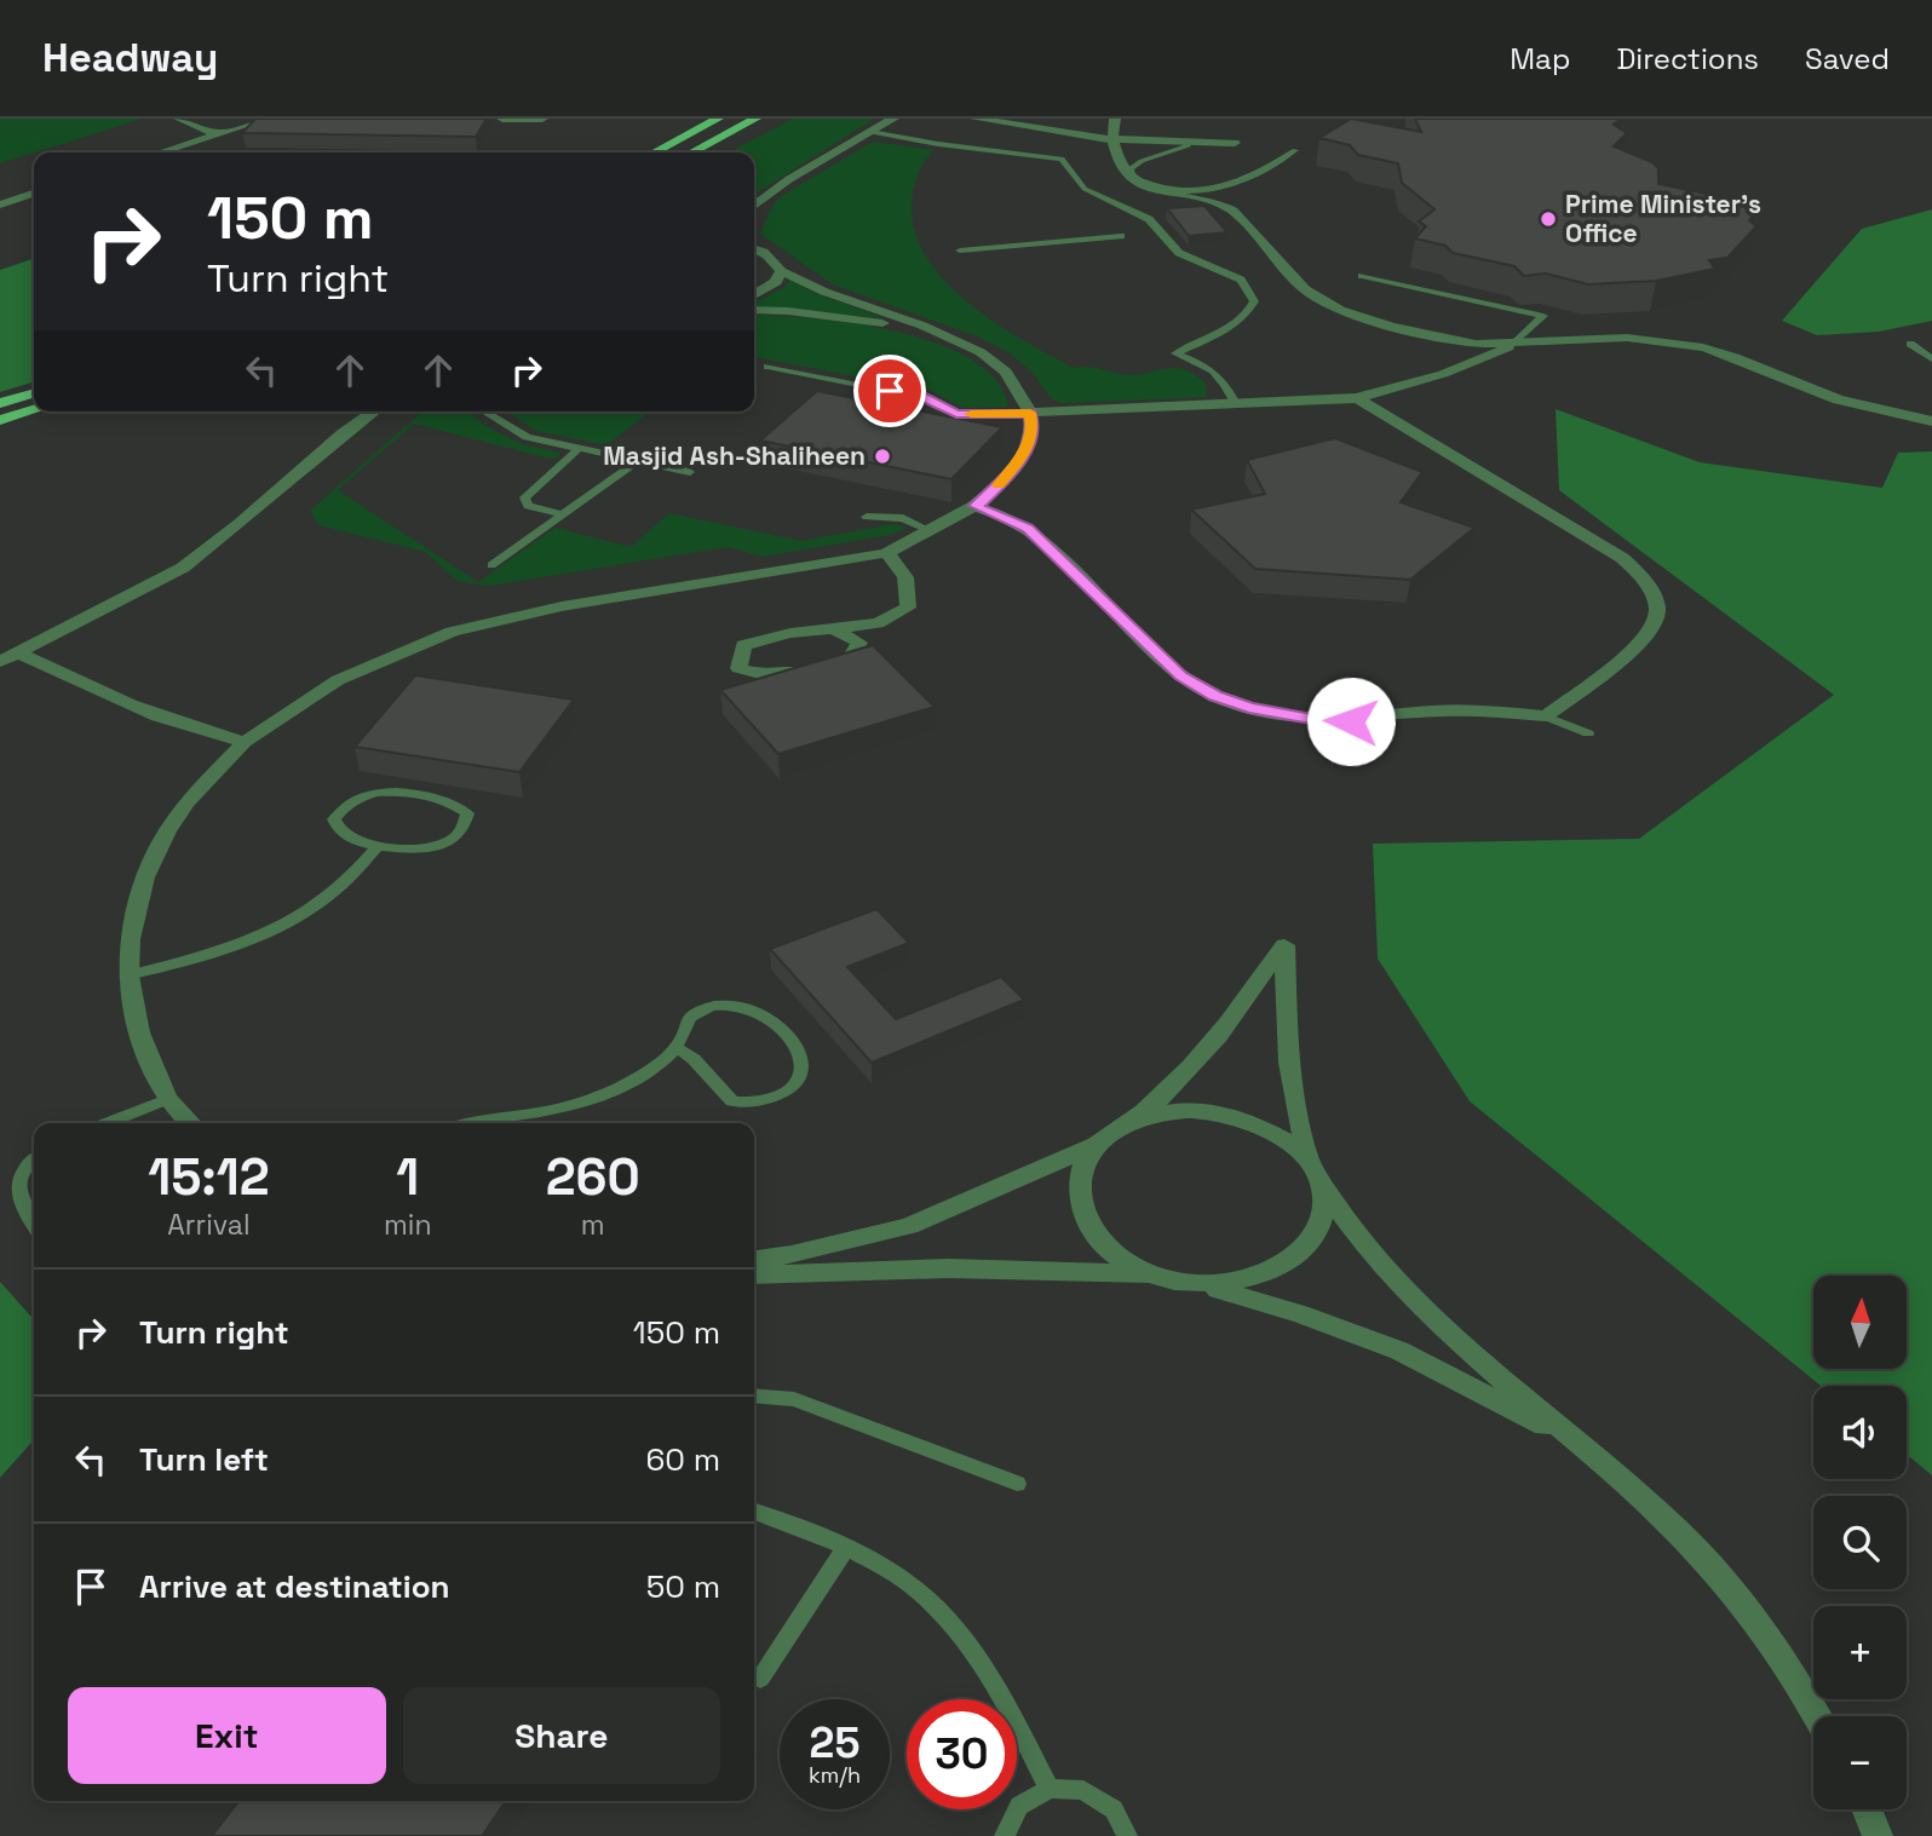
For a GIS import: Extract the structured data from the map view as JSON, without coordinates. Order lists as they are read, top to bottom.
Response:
{
  "places": ["Prime Minister's Office", "Masjid Ash-Shaliheen"],
  "north": "top",
  "page": {
    "header": "Headway",
    "nav": ["Map", "Directions", "Saved"],
    "turn": ["150 m", "Turn right"],
    "eta": [
      "15:12",
      "Arrival",
      "1",
      "min",
      "260",
      "m"
    ],
    "list": [
      {
        "name": "Turn right",
        "value": "150 m"
      },
      {
        "name": "Turn left",
        "value": "60 m"
      },
      {
        "name": "Arrive at destination",
        "value": "50 m"
      }
    ],
    "map_buttons": ["+", "−"],
    "buttons": ["Exit", "Share"],
    "speed": "25 km/h",
    "limit": "30"
  }
}
